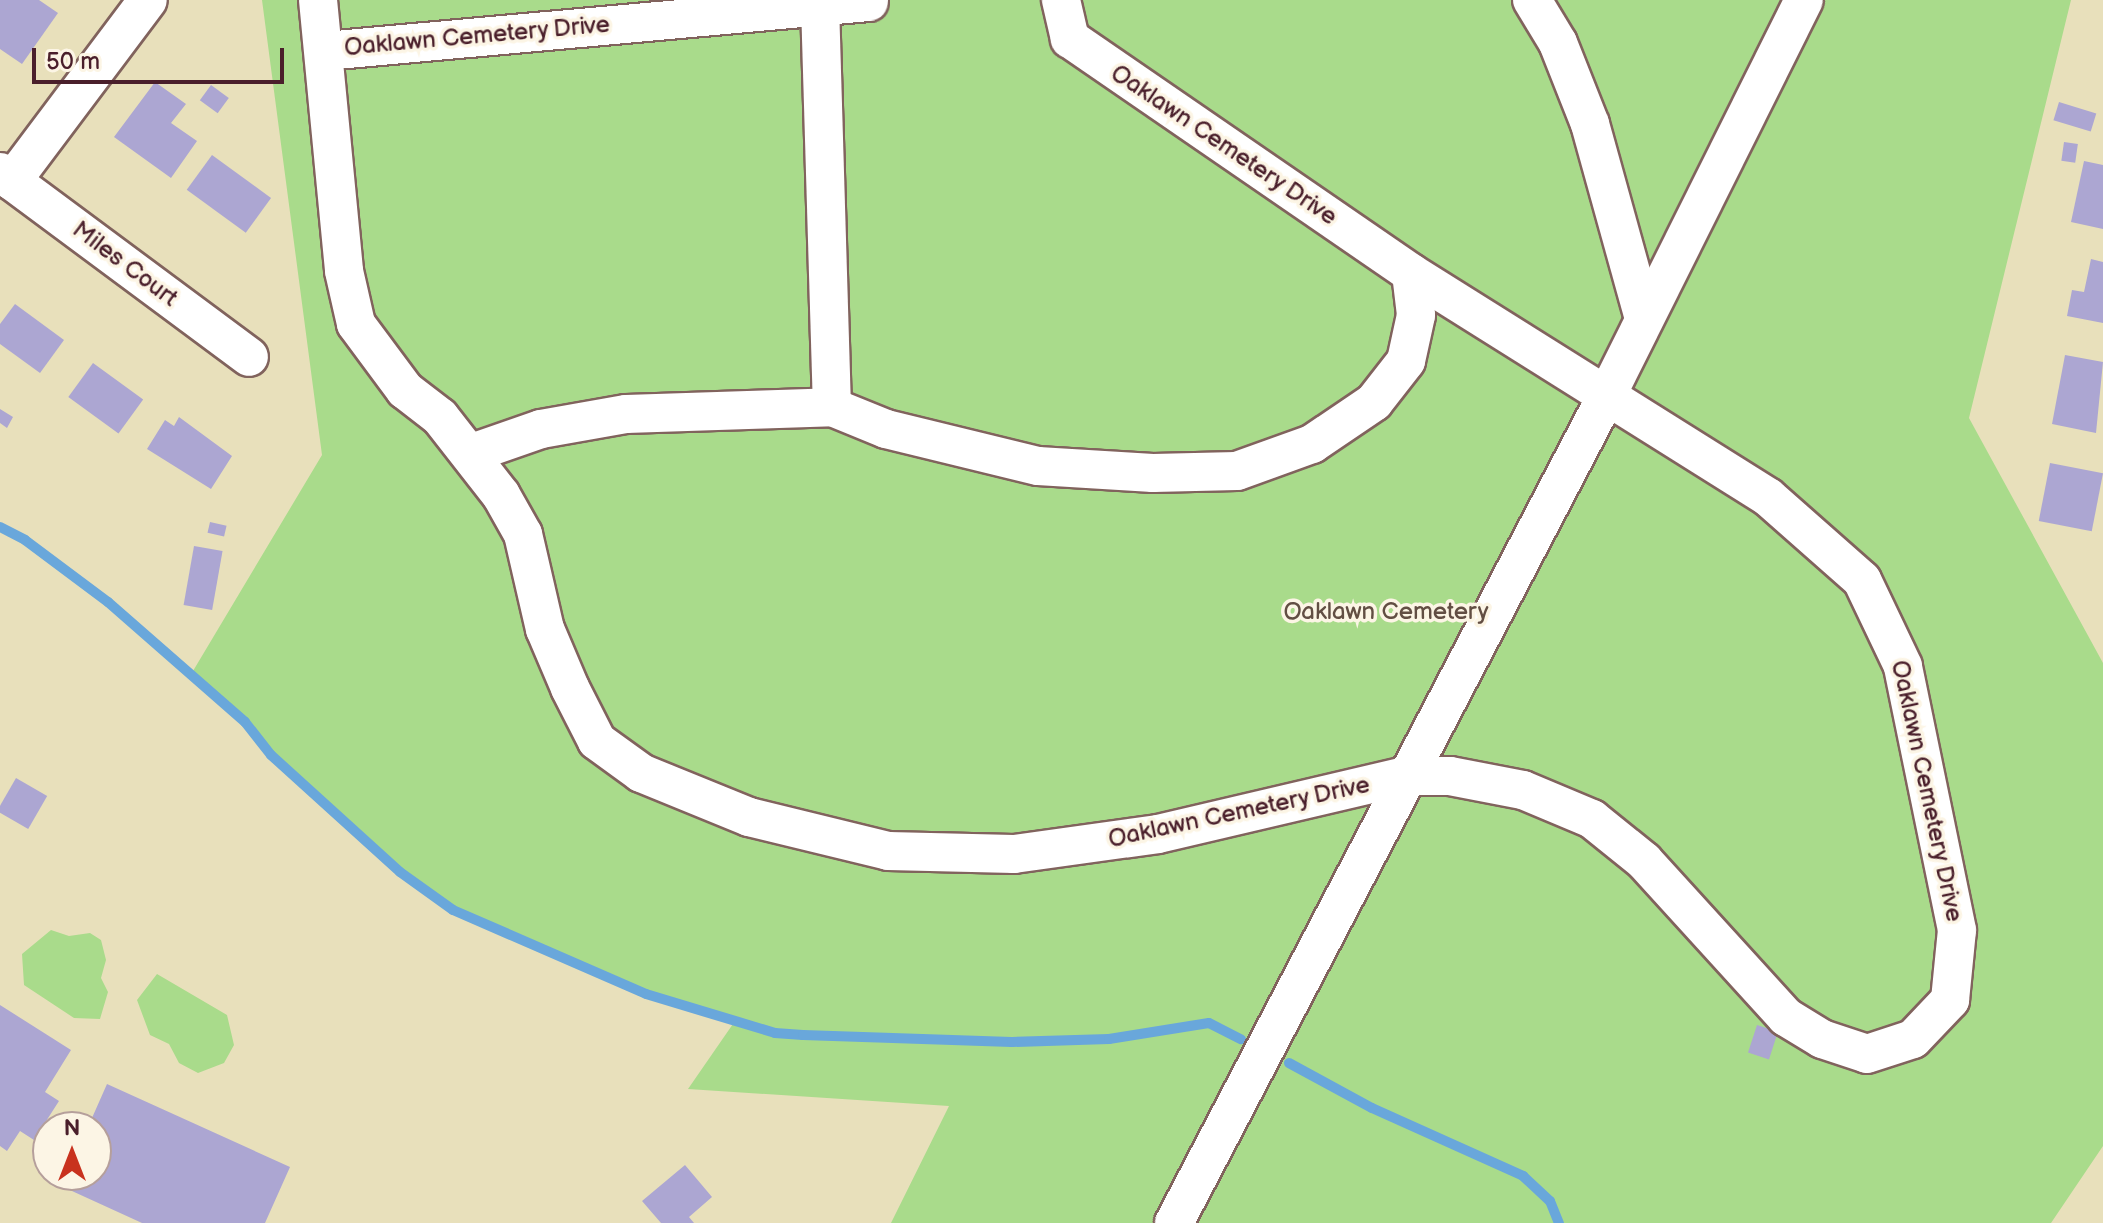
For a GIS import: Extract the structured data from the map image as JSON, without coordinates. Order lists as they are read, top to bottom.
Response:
{
  "streets": {
    "street": ["Oaklawn Cemetery Drive", "Miles Court"]
  },
  "parks": ["Oaklawn Cemetery"],
  "scale_bar": "50 m",
  "north": "top"
}
